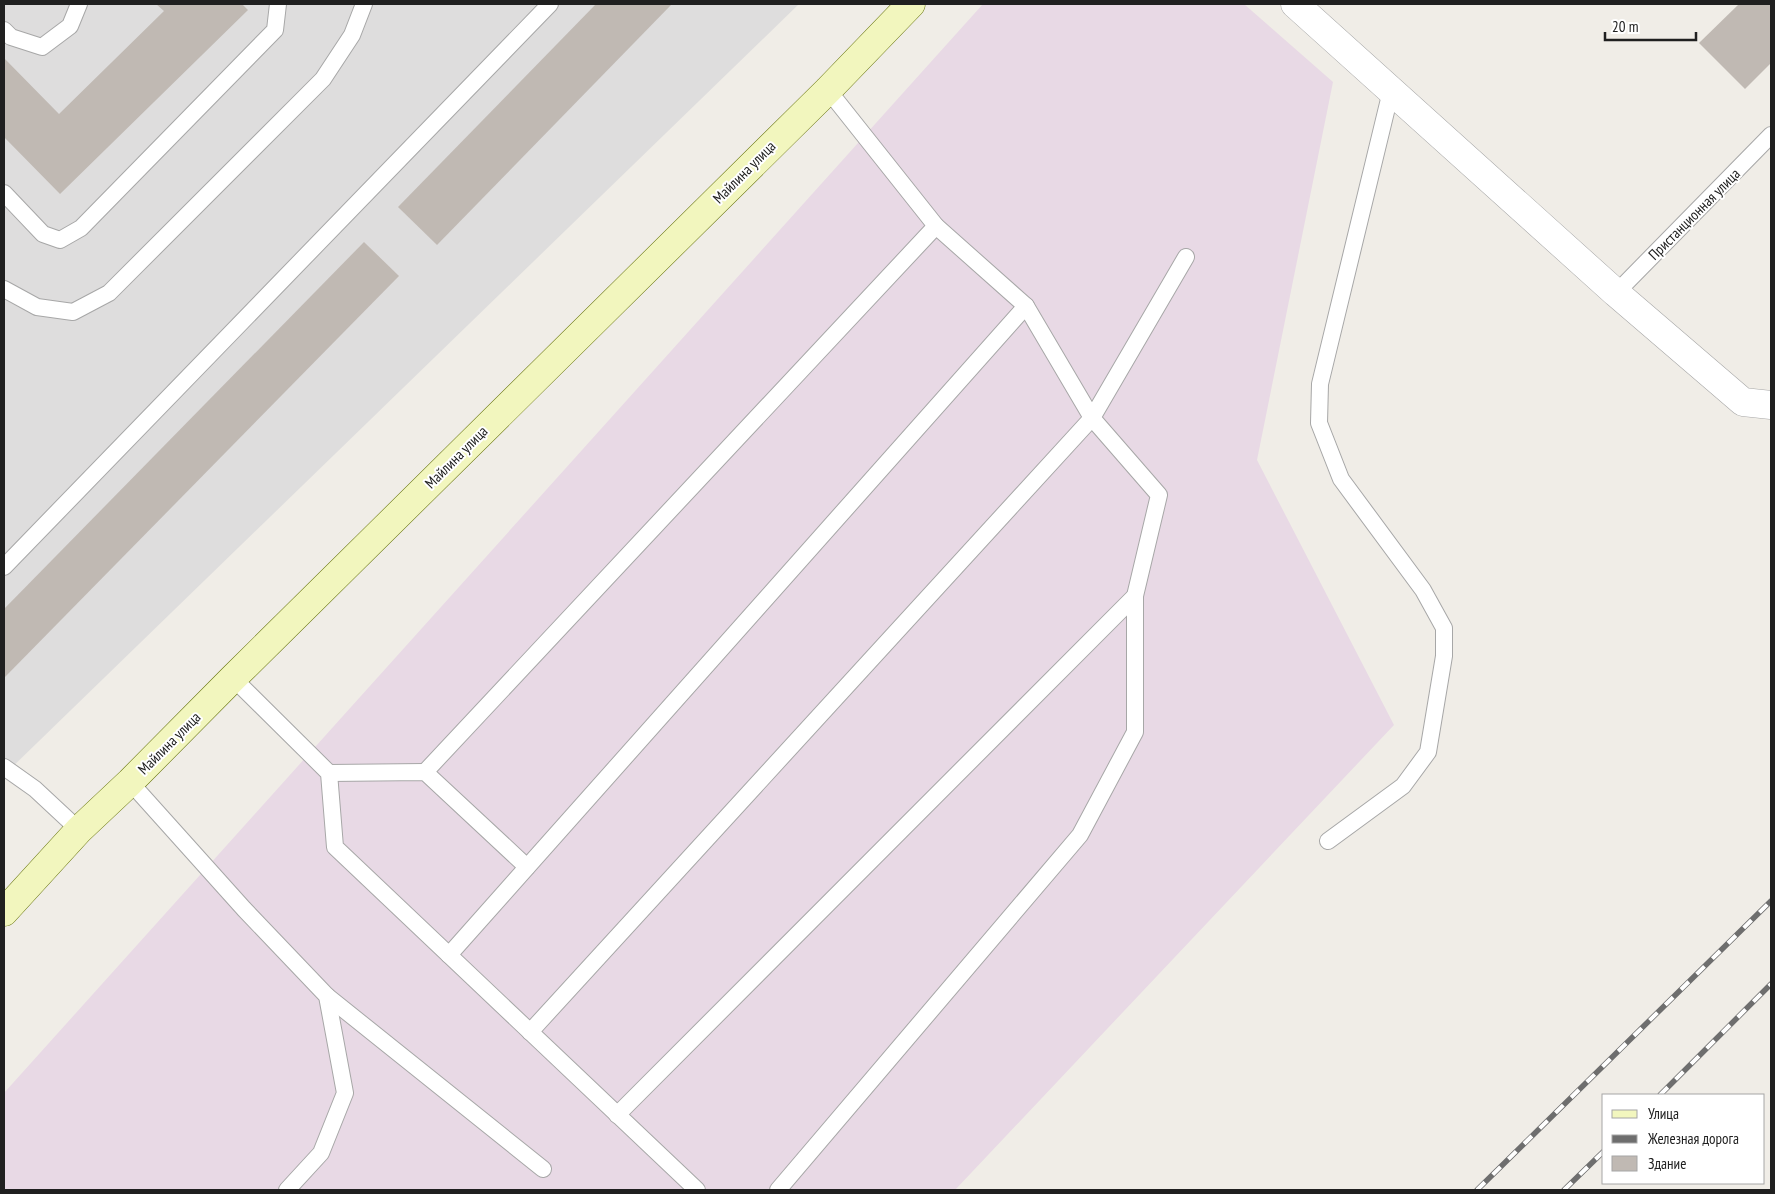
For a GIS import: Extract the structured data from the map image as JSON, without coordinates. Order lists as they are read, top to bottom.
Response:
{
  "streets": {
    "main road": ["Майлина улица"],
    "lane": ["Пристанционная улица"]
  },
  "legend": ["Улица", "Железная дорога", "Здание"],
  "scale_bar": "20 m"
}
